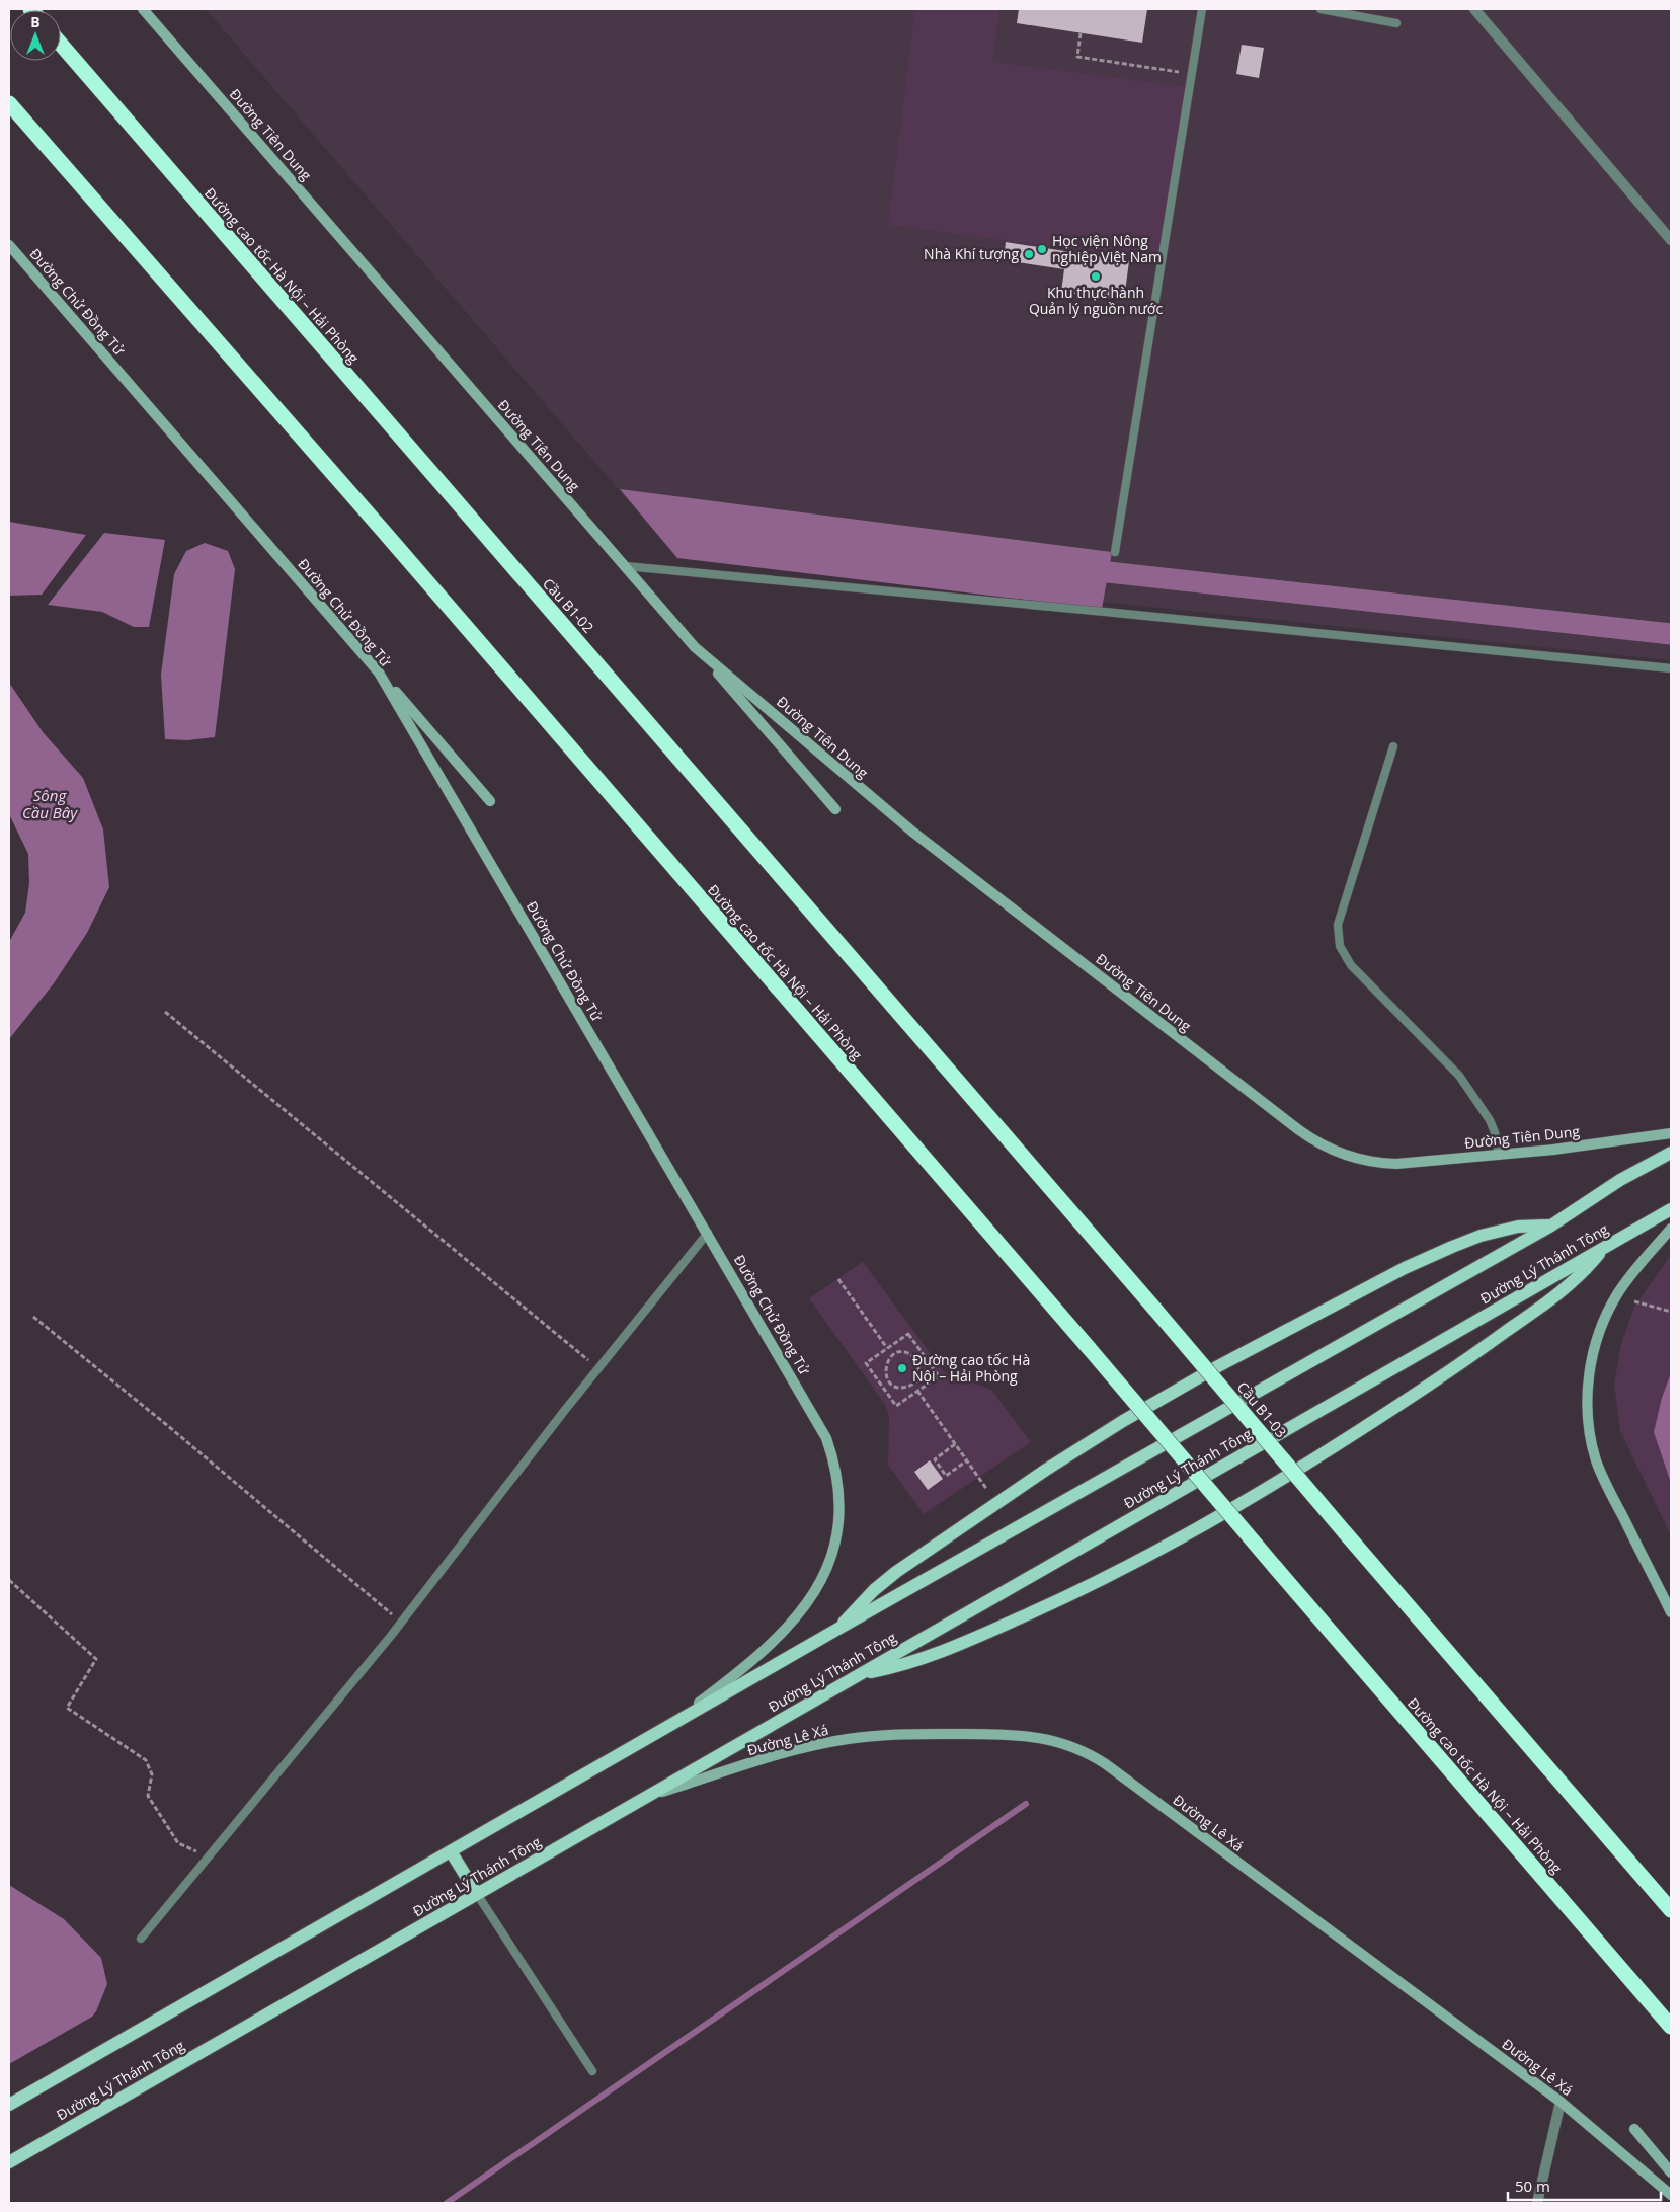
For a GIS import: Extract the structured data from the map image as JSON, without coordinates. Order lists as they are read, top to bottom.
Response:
{
  "streets": {
    "highway": ["Đường cao tốc Hà Nội – Hải Phòng", "Cầu B1-02", "Cầu B1-03"],
    "main road": [
      "Đường Tiên Dung",
      "Đường Chử Đồng Tử",
      "Đường Lý Thánh Tông",
      "Đường Lê Xá"
    ]
  },
  "crossings": [
    ["Đường cao tốc Hà Nội – Hải Phòng", "Cầu B1-02"],
    ["Cầu B1-02", "Cầu B1-03"],
    ["Đường Lý Thánh Tông", "Đường Lê Xá"]
  ],
  "water": ["Sông Cầu Bây"],
  "places": [
    "Học viện Nông nghiệp Việt Nam",
    "Nhà Khí tượng",
    "Khu thực hành Quản lý nguồn nước",
    "Đường cao tốc Hà Nội – Hải Phòng"
  ],
  "scale_bar": "50 m",
  "north": "top"
}
